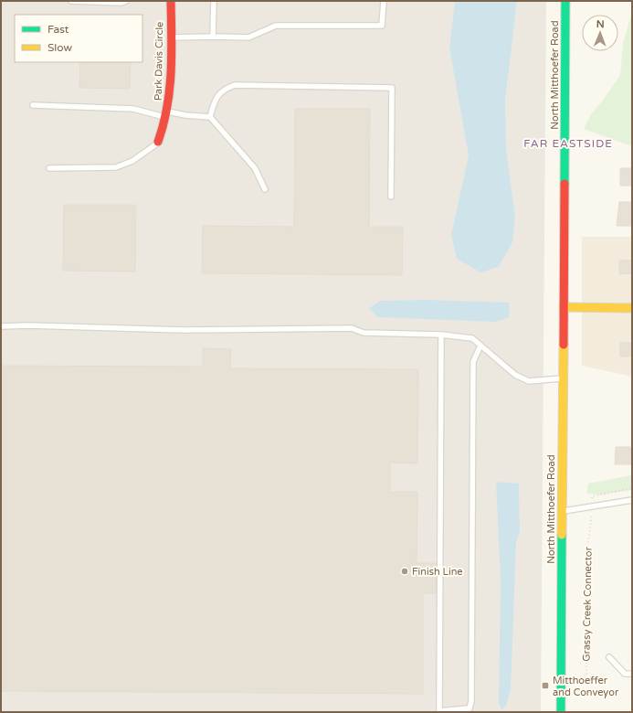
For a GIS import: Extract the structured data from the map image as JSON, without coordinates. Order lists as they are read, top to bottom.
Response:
{
  "streets": {
    "main road": ["Park Davis Circle", "North Mitthoefer Road"],
    "path": ["Grassy Creek Connector"]
  },
  "districts": ["FAR EASTSIDE"],
  "places": {
    "other": ["Finish Line"],
    "transit": ["Mitthoeffer and Conveyor"]
  },
  "legend": ["Fast", "Slow"],
  "north": "top"
}
